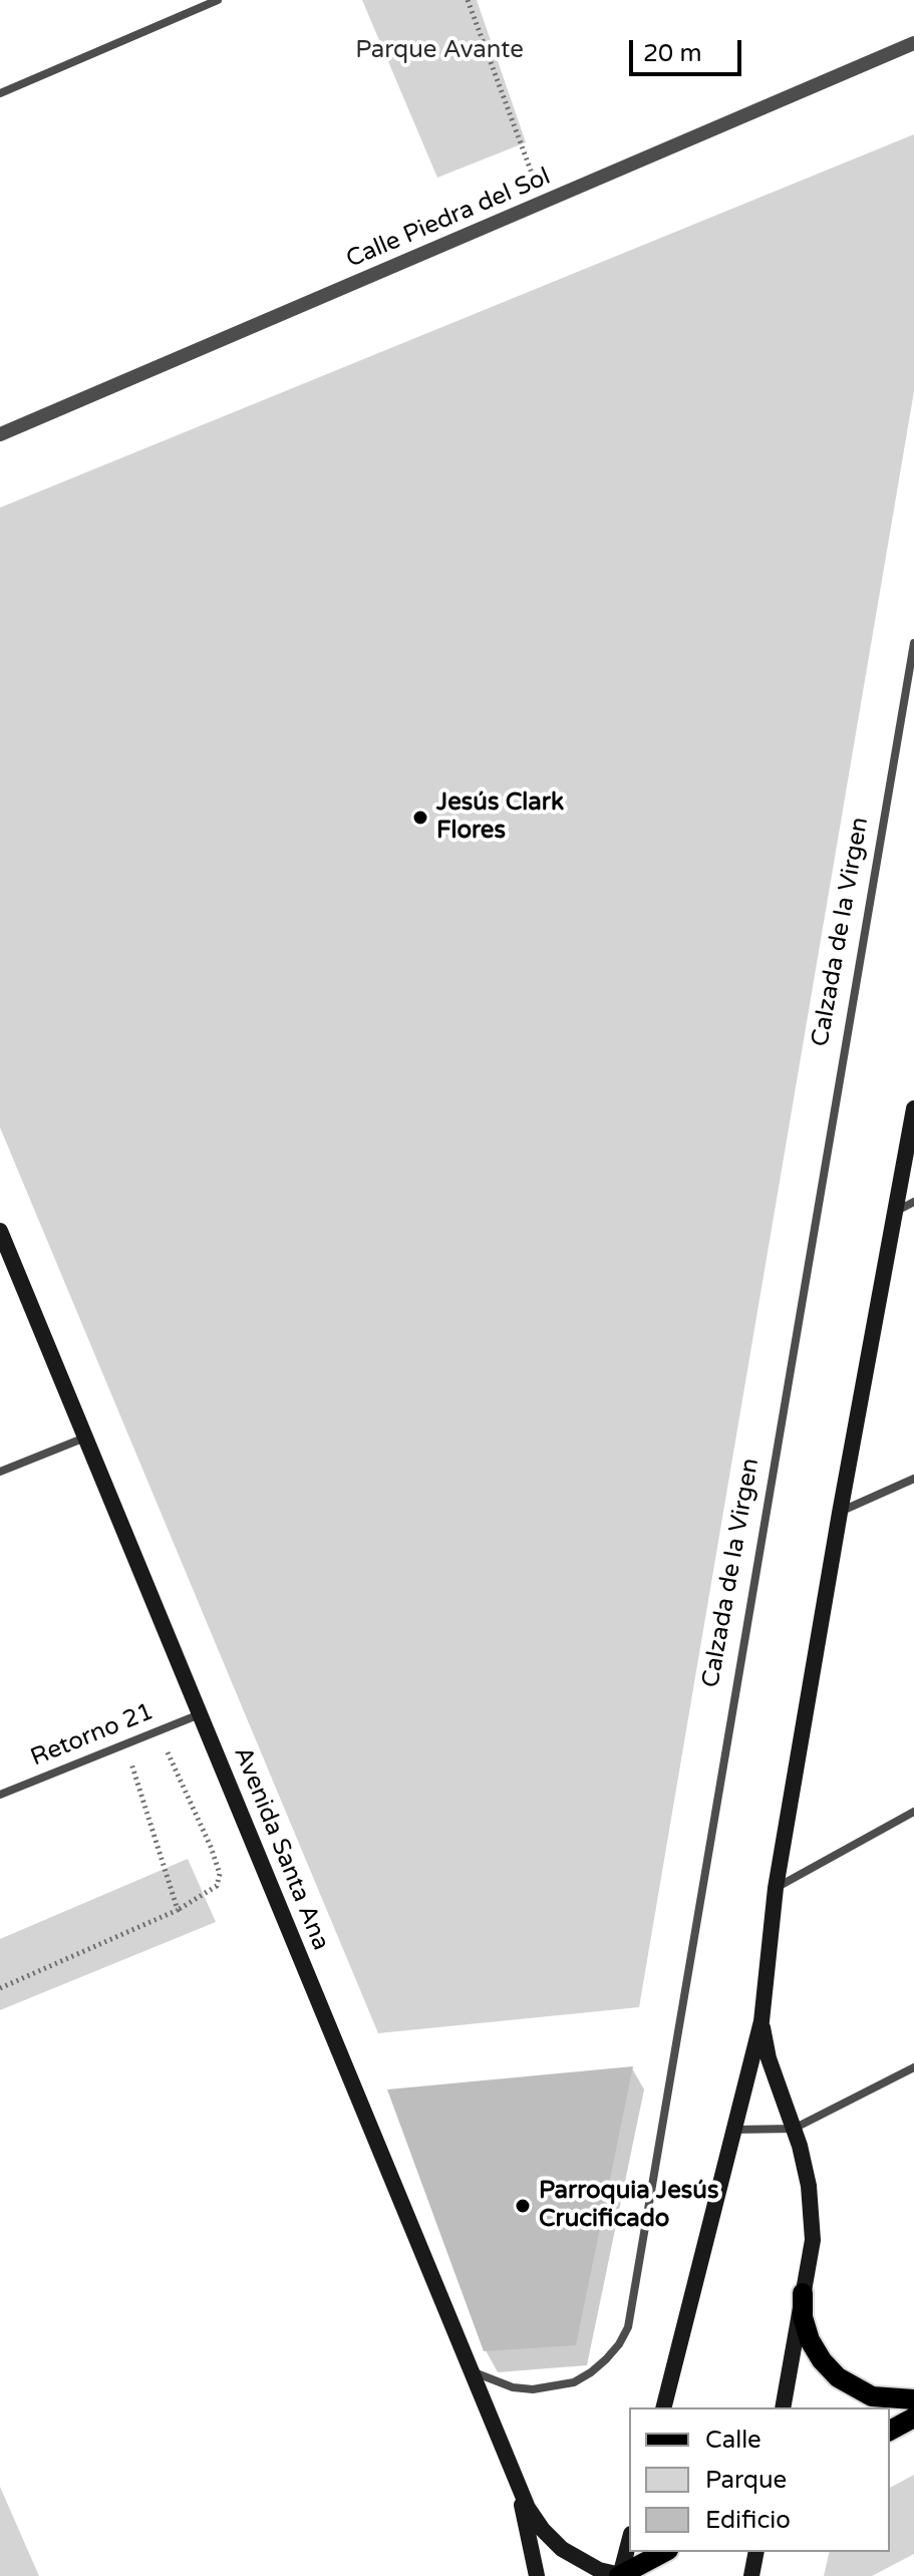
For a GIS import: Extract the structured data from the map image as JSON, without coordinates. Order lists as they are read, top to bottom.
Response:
{
  "streets": {
    "main road": ["Avenida Santa Ana"],
    "street": ["Calle Piedra del Sol", "Calzada de la Virgen", "Retorno 21"]
  },
  "crossings": [
    ["Calzada de la Virgen", "Avenida Santa Ana"],
    ["Retorno 21", "Avenida Santa Ana"]
  ],
  "parks": ["Parque Avante"],
  "places": ["Jesús Clark Flores", "Parroquia Jesús Crucificado"],
  "legend": ["Calle", "Parque", "Edificio"],
  "scale_bar": "20 m"
}
